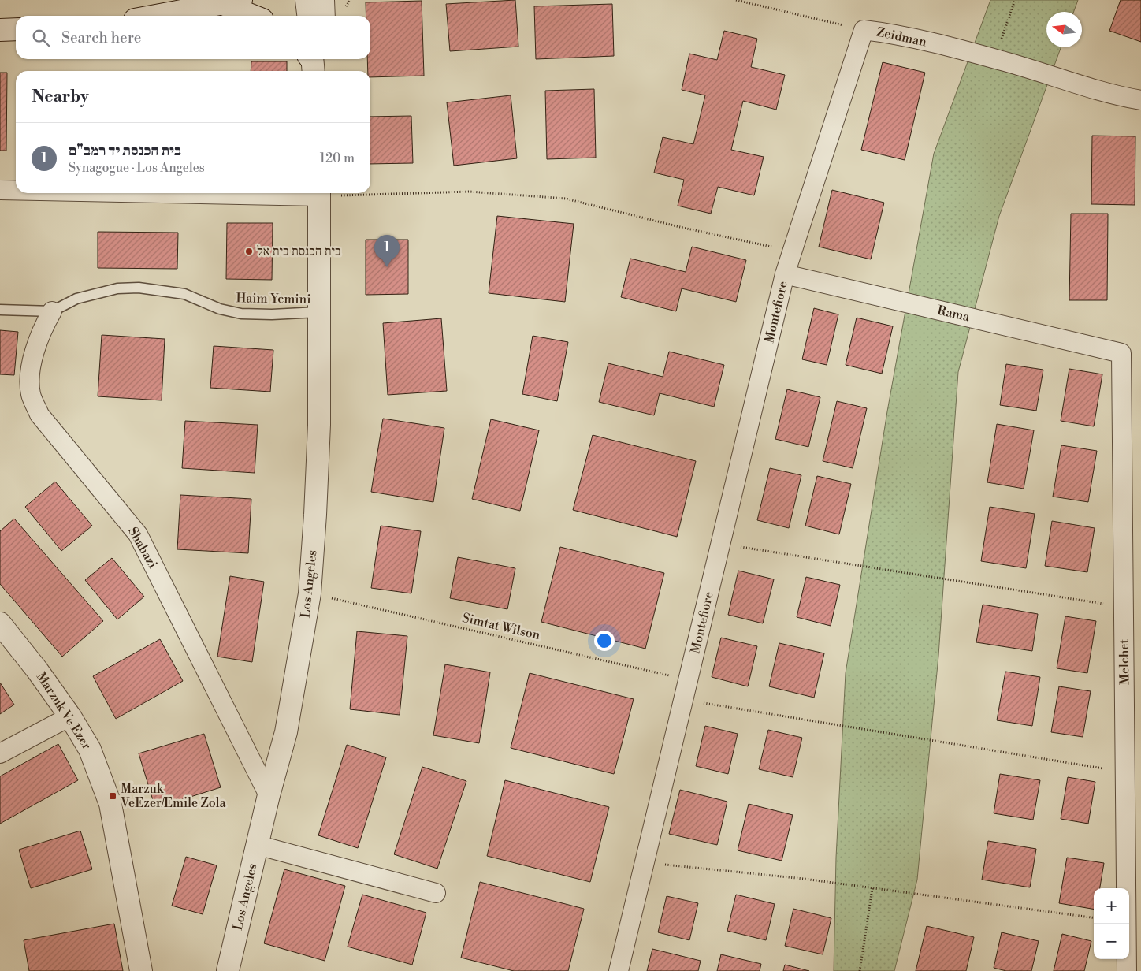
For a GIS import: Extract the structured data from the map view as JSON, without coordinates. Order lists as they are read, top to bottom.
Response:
{
  "streets": {
    "street": [
      "Zeidman",
      "Montefiore",
      "Rama",
      "Shabazi",
      "Los Angeles",
      "Melchet",
      "Marzuk Ve Ezer"
    ],
    "lane": ["Haim Yemini"],
    "path": ["Simtat Wilson"]
  },
  "crossings": [
    ["Zeidman", "Montefiore"],
    ["Zeidman", "Rama"],
    ["Haim Yemini", "Shabazi"],
    ["Haim Yemini", "Los Angeles"],
    ["Montefiore", "Rama"],
    ["Montefiore", "Simtat Wilson"],
    ["Rama", "Melchet"],
    ["Shabazi", "Los Angeles"],
    ["Los Angeles", "Simtat Wilson"]
  ],
  "places": {
    "other": ["בית הכנסת בית אל"],
    "transit": ["Marzuk VeEzer/Emile Zola"]
  },
  "north": "left",
  "page": {
    "search": "Search here",
    "heading": "Nearby",
    "list": [
      {
        "mark": "1",
        "name": "בית הכנסת יד רמב\"ם",
        "note": "Synagogue · Los Angeles",
        "value": "120 m"
      }
    ],
    "pins": "1",
    "map_buttons": ["+", "−"]
  }
}
